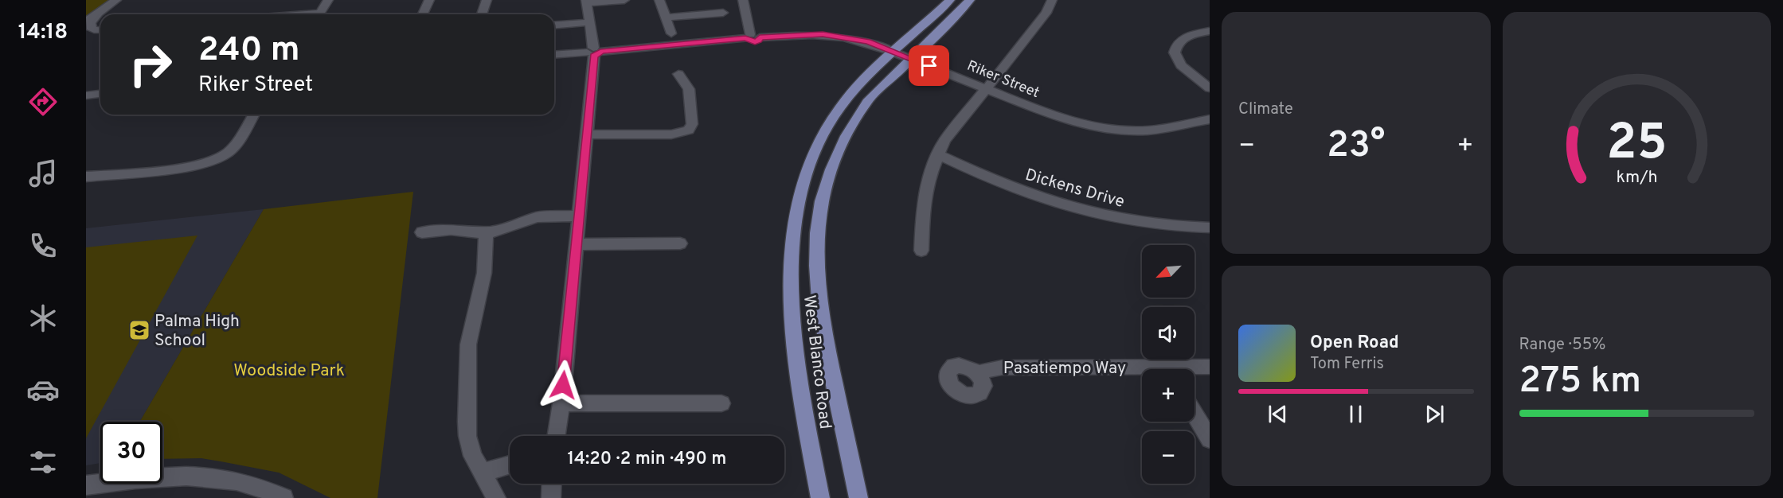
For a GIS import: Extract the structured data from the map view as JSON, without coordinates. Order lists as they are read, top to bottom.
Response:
{
  "streets": {
    "main road": ["West Blanco Road"],
    "street": ["Riker Street", "Dickens Drive", "Pasatiempo Way"]
  },
  "crossings": [
    ["Riker Street", "West Blanco Road"]
  ],
  "parks": ["Woodside Park"],
  "places": {
    "school or university": ["Palma High School"]
  },
  "north": "bottom left",
  "page": {
    "tabs": "14:18",
    "tile": [
      "Climate",
      ["Range · 55%", "275 km"]
    ],
    "turn": ["240 m", "Riker Street"],
    "heat": ["−", "23°", "+"],
    "map_buttons": ["+", "−"],
    "song": ["Open Road", "Tom Ferris"],
    "limit": "30",
    "trip": "14:20 · 2 min · 490 m",
    "gauge": ["25", "km/h"]
  }
}
